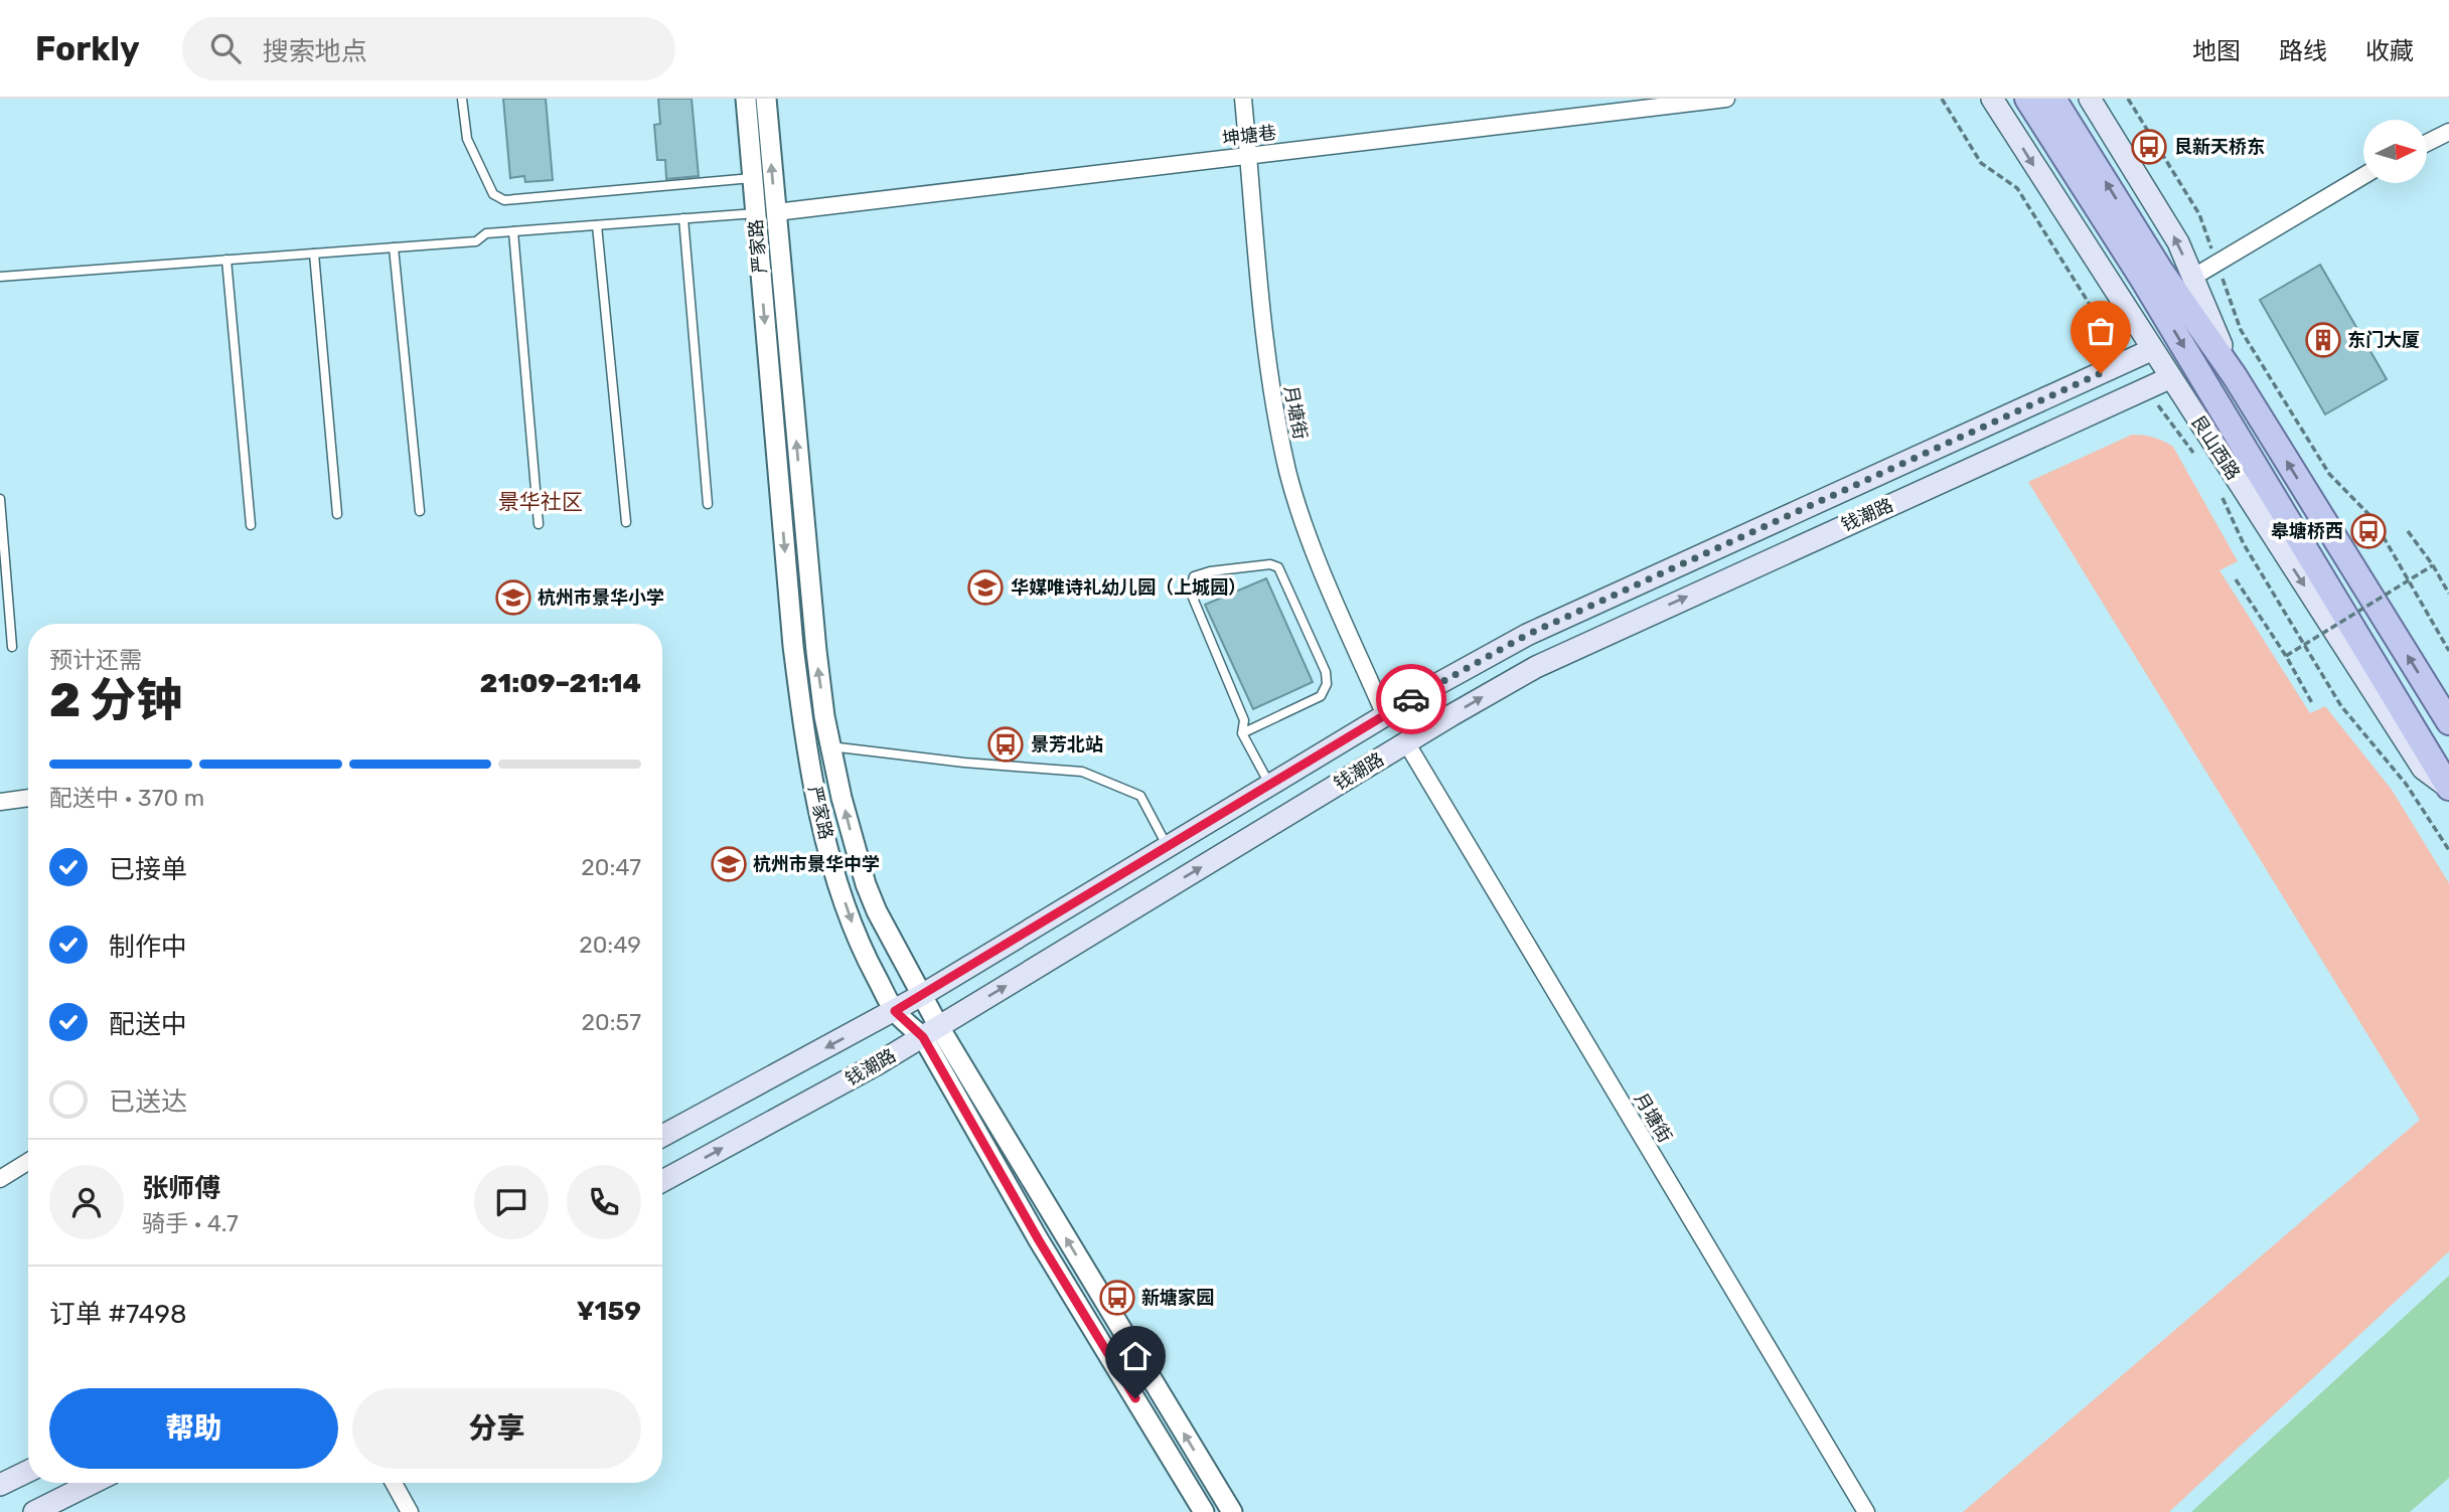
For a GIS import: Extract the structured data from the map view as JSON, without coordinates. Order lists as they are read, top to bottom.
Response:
{
  "streets": {
    "main road": ["艮山西路", "钱潮路"],
    "street": ["坤塘巷", "严家路", "月塘街"]
  },
  "crossings": [
    ["坤塘巷", "严家路"],
    ["坤塘巷", "月塘街"],
    ["严家路", "钱潮路"],
    ["月塘街", "钱潮路"],
    ["艮山西路", "钱潮路"]
  ],
  "districts": ["景华社区"],
  "places": {
    "bus stop": [
      "艮新天桥东",
      "皋塘桥西",
      "景芳北站",
      "新塘家园"
    ],
    "building": ["东门大厦"],
    "school or university": ["华媒唯诗礼幼儿园（上城园）", "杭州市景华小学", "杭州市景华中学"]
  },
  "north": "right",
  "page": {
    "header": "Forkly",
    "search": "搜索地点",
    "nav": ["地图", "路线", "收藏"],
    "heading": ["2 分钟", "预计还需", "21:09–21:14"],
    "panel": [
      "张师傅",
      "骑手 · 4.7",
      "订单 #7498",
      "¥159"
    ],
    "bar": "配送中 · 370 m",
    "list": [
      ["已接单", "20:47"],
      ["制作中", "20:49"],
      ["配送中", "20:57"],
      "已送达"
    ],
    "buttons": ["帮助", "分享"]
  }
}
